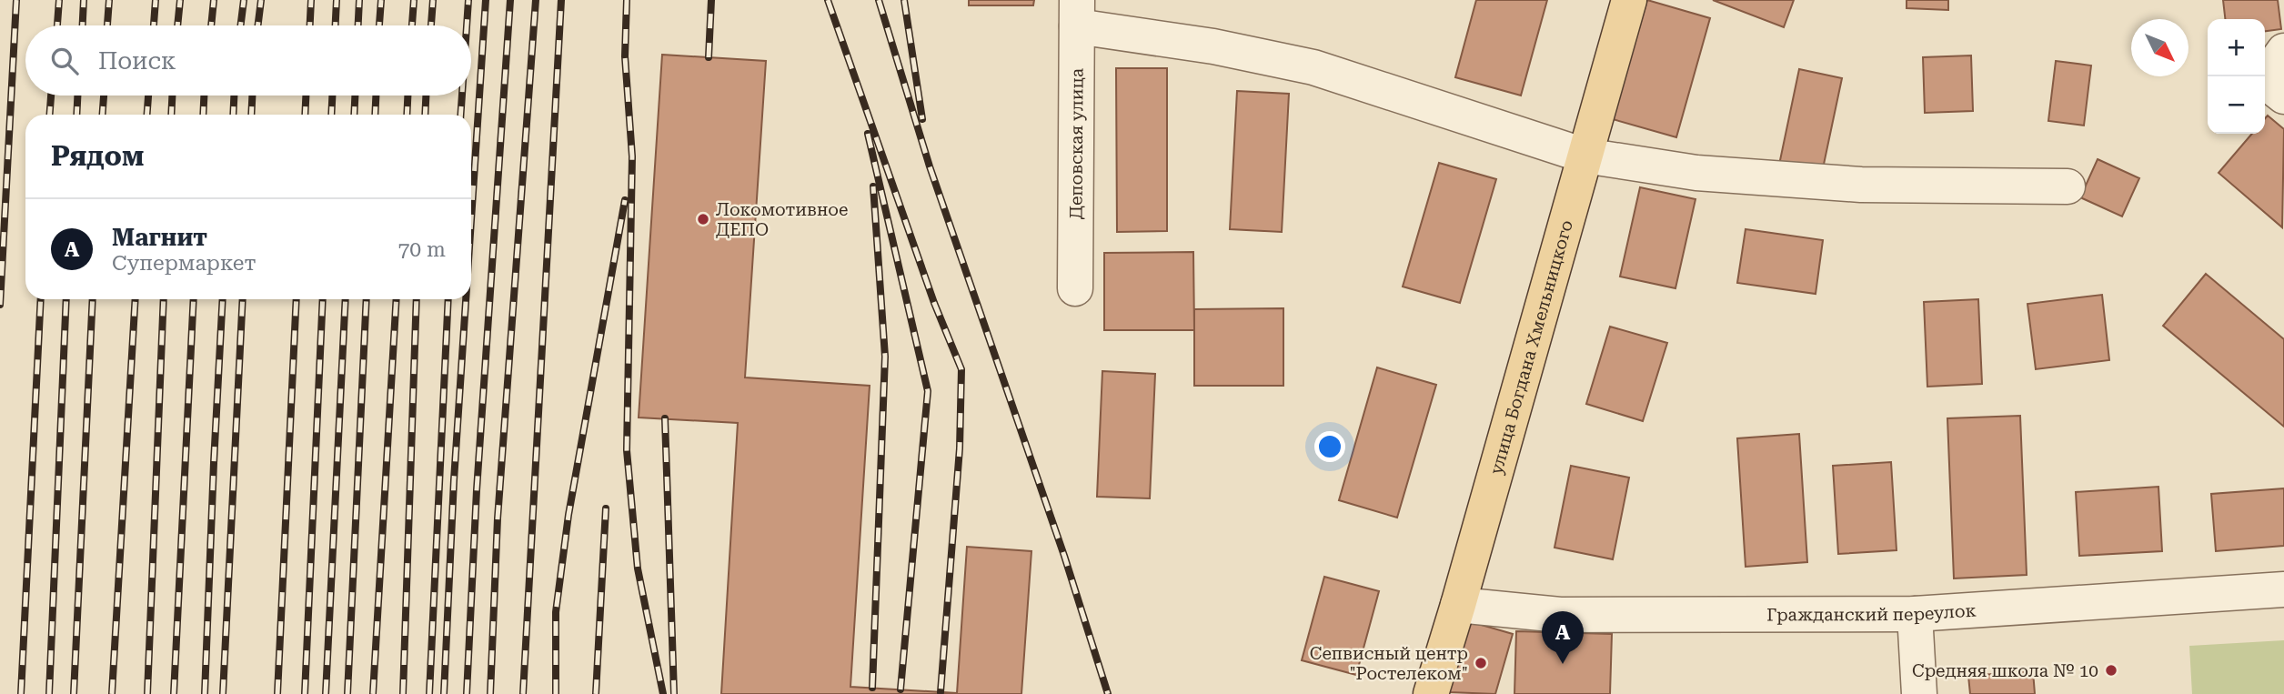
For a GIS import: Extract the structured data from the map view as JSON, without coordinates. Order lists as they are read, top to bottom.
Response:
{
  "streets": {
    "main road": ["улица Богдана Хмельницкого"],
    "street": ["Деповская улица", "Гражданский переулок"]
  },
  "crossings": [
    ["улица Богдана Хмельницкого", "Гражданский переулок"]
  ],
  "places": ["Локомотивное ДЕПО", "Сепвисный центр \"Ростелеком\"", "Средняя школа № 10"],
  "north": "bottom right",
  "page": {
    "map_buttons": ["+", "−"],
    "search": "Поиск",
    "heading": "Рядом",
    "list": [
      {
        "mark": "A",
        "name": "Магнит",
        "note": "Супермаркет",
        "value": "70 m"
      }
    ],
    "pins": "A"
  }
}
